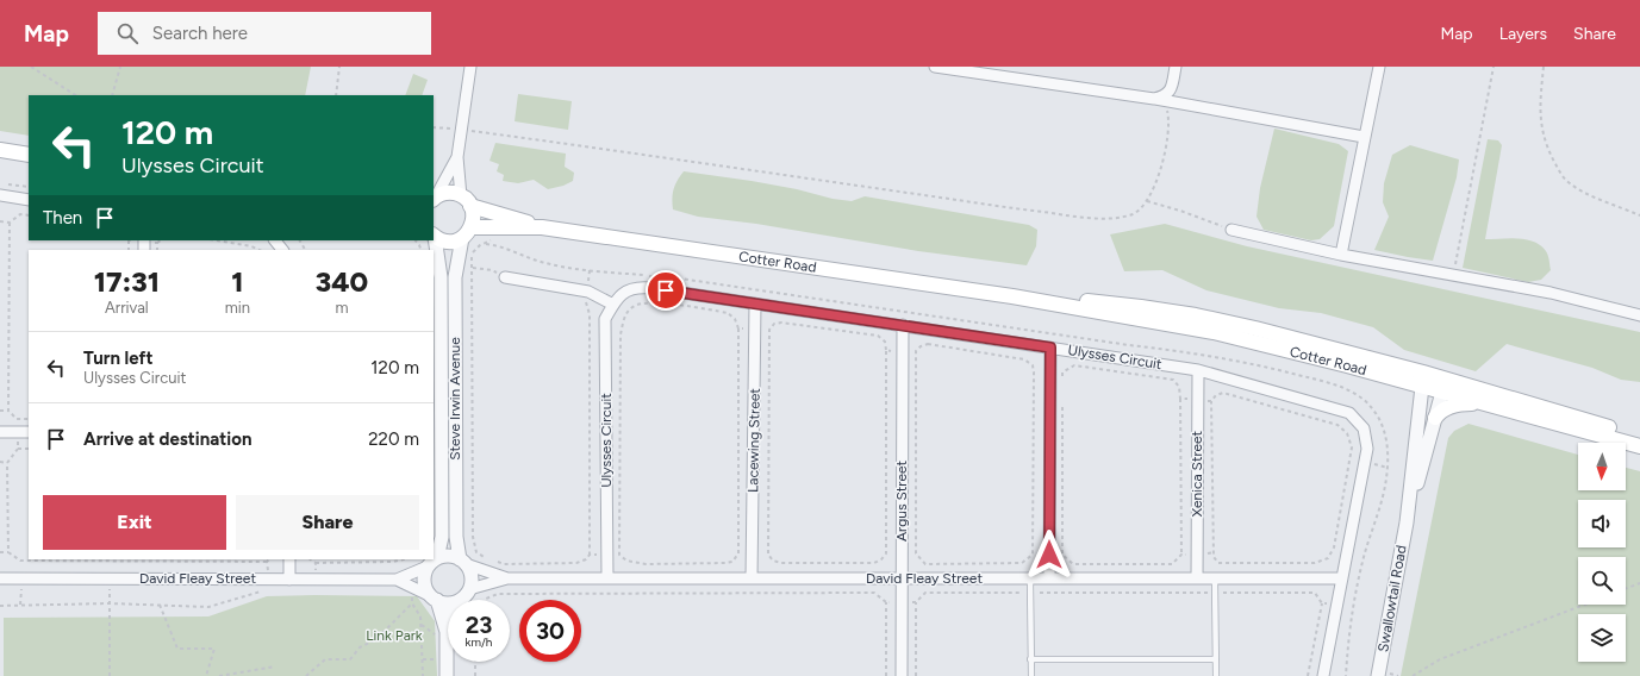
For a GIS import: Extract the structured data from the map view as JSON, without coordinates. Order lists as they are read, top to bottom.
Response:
{
  "streets": {
    "main road": ["Cotter Road"],
    "street": [
      "Ulysses Circuit",
      "Steve Irwin Avenue",
      "Lacewing Street",
      "Xenica Street",
      "Argus Street",
      "David Fleay Street",
      "Swallowtail Road"
    ]
  },
  "crossings": [
    ["Cotter Road", "Steve Irwin Avenue"],
    ["Cotter Road", "Swallowtail Road"],
    ["Ulysses Circuit", "Lacewing Street"],
    ["Ulysses Circuit", "Xenica Street"],
    ["Ulysses Circuit", "Argus Street"],
    ["Ulysses Circuit", "David Fleay Street"],
    ["Steve Irwin Avenue", "David Fleay Street"],
    ["Lacewing Street", "David Fleay Street"],
    ["Xenica Street", "David Fleay Street"],
    ["Argus Street", "David Fleay Street"]
  ],
  "parks": ["Link Park"],
  "north": "bottom",
  "page": {
    "header": "Map",
    "search": "Search here",
    "nav": ["Map", "Layers", "Share"],
    "turn": ["120 m", "Ulysses Circuit"],
    "then": "Then",
    "eta": [
      "17:31",
      "Arrival",
      "1",
      "min",
      "340",
      "m"
    ],
    "list": [
      {
        "name": "Turn left",
        "note": "Ulysses Circuit",
        "value": "120 m"
      },
      {
        "name": "Arrive at destination",
        "value": "220 m"
      }
    ],
    "buttons": ["Exit", "Share"],
    "speed": "23 km/h",
    "limit": "30"
  }
}
